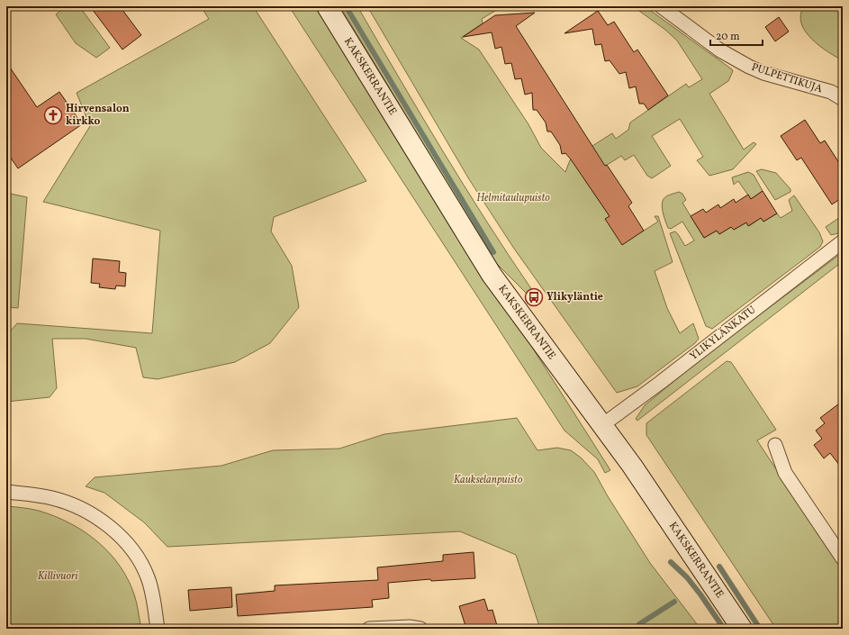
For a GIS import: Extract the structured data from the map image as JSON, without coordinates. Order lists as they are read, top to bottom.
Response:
{
  "streets": {
    "main road": ["KAKSKERRANTIE"],
    "street": ["PULPETTIKUJA", "YLIKYLÄNKATU"]
  },
  "crossings": [
    ["KAKSKERRANTIE", "YLIKYLÄNKATU"]
  ],
  "parks": ["Helmitaulupuisto", "Kaukselanpuisto", "Killivuori"],
  "places": {
    "church": ["Hirvensalon kirkko"],
    "bus stop": ["Ylikyläntie"]
  },
  "scale_bar": "20 m"
}
